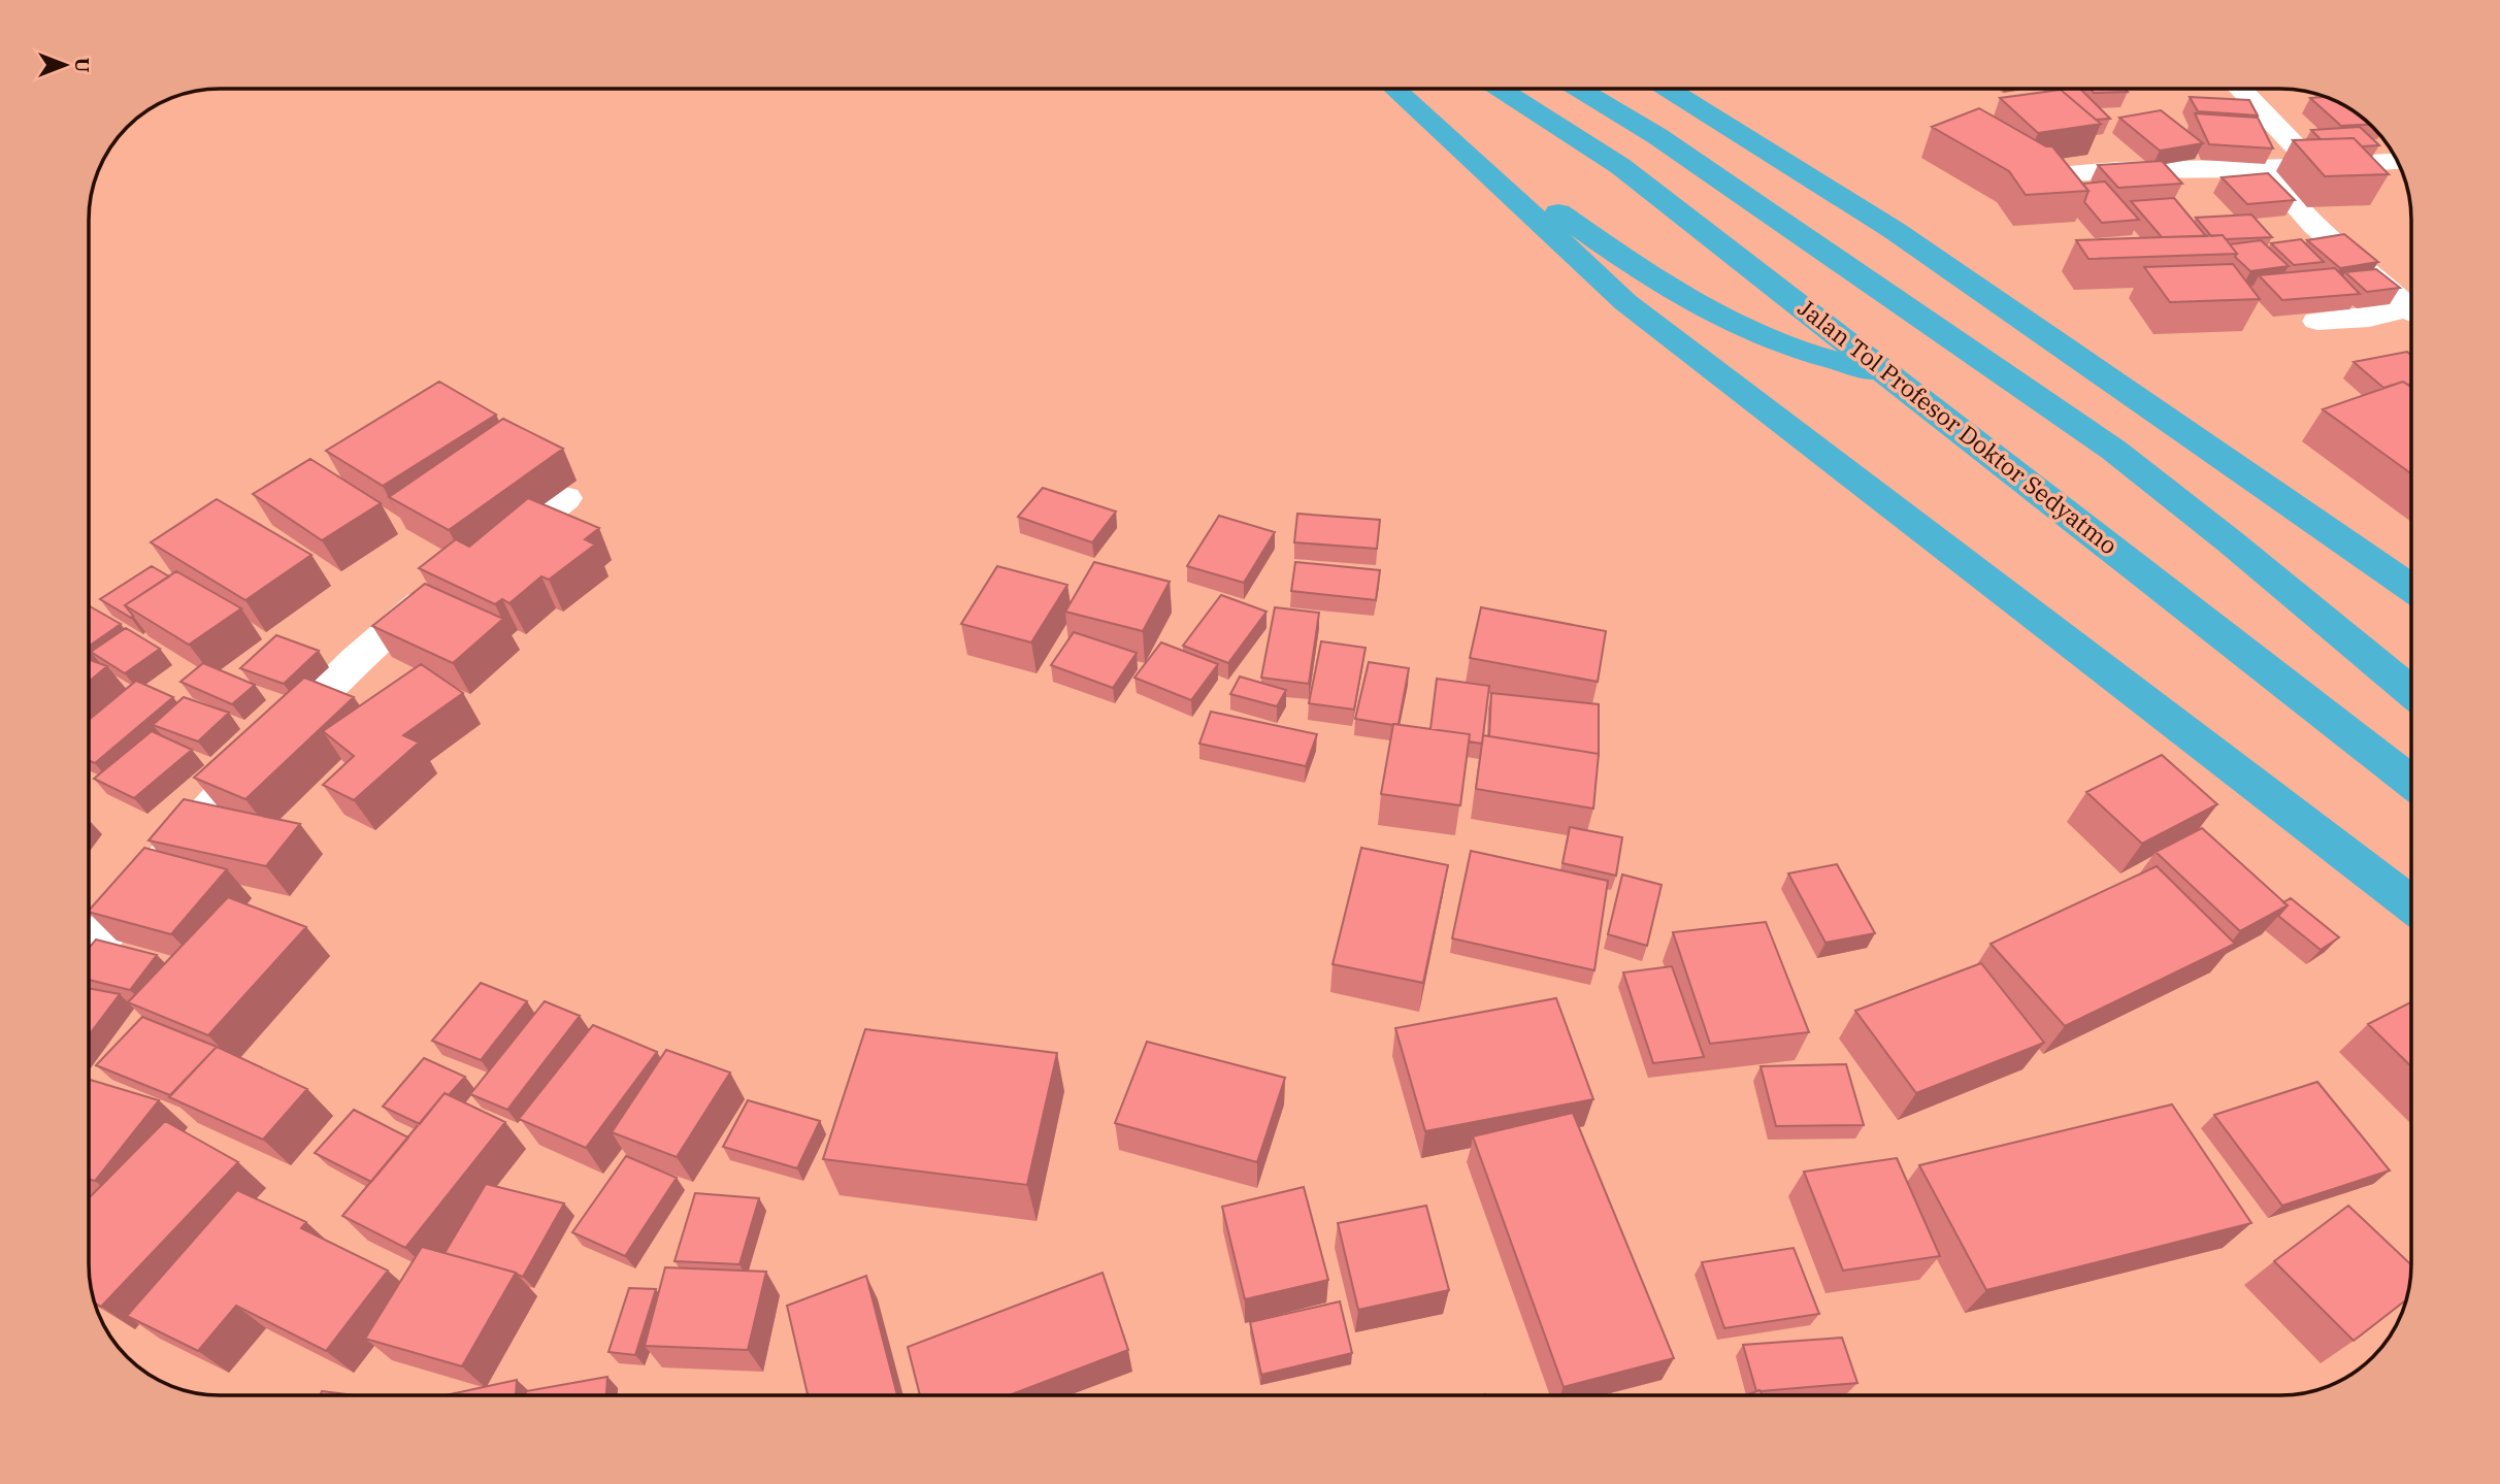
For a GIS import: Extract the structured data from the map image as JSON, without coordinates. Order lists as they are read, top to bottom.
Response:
{
  "streets": {
    "highway": ["Jalan Tol Profesor Doktor Sedyatmo"]
  },
  "north": "right"
}
